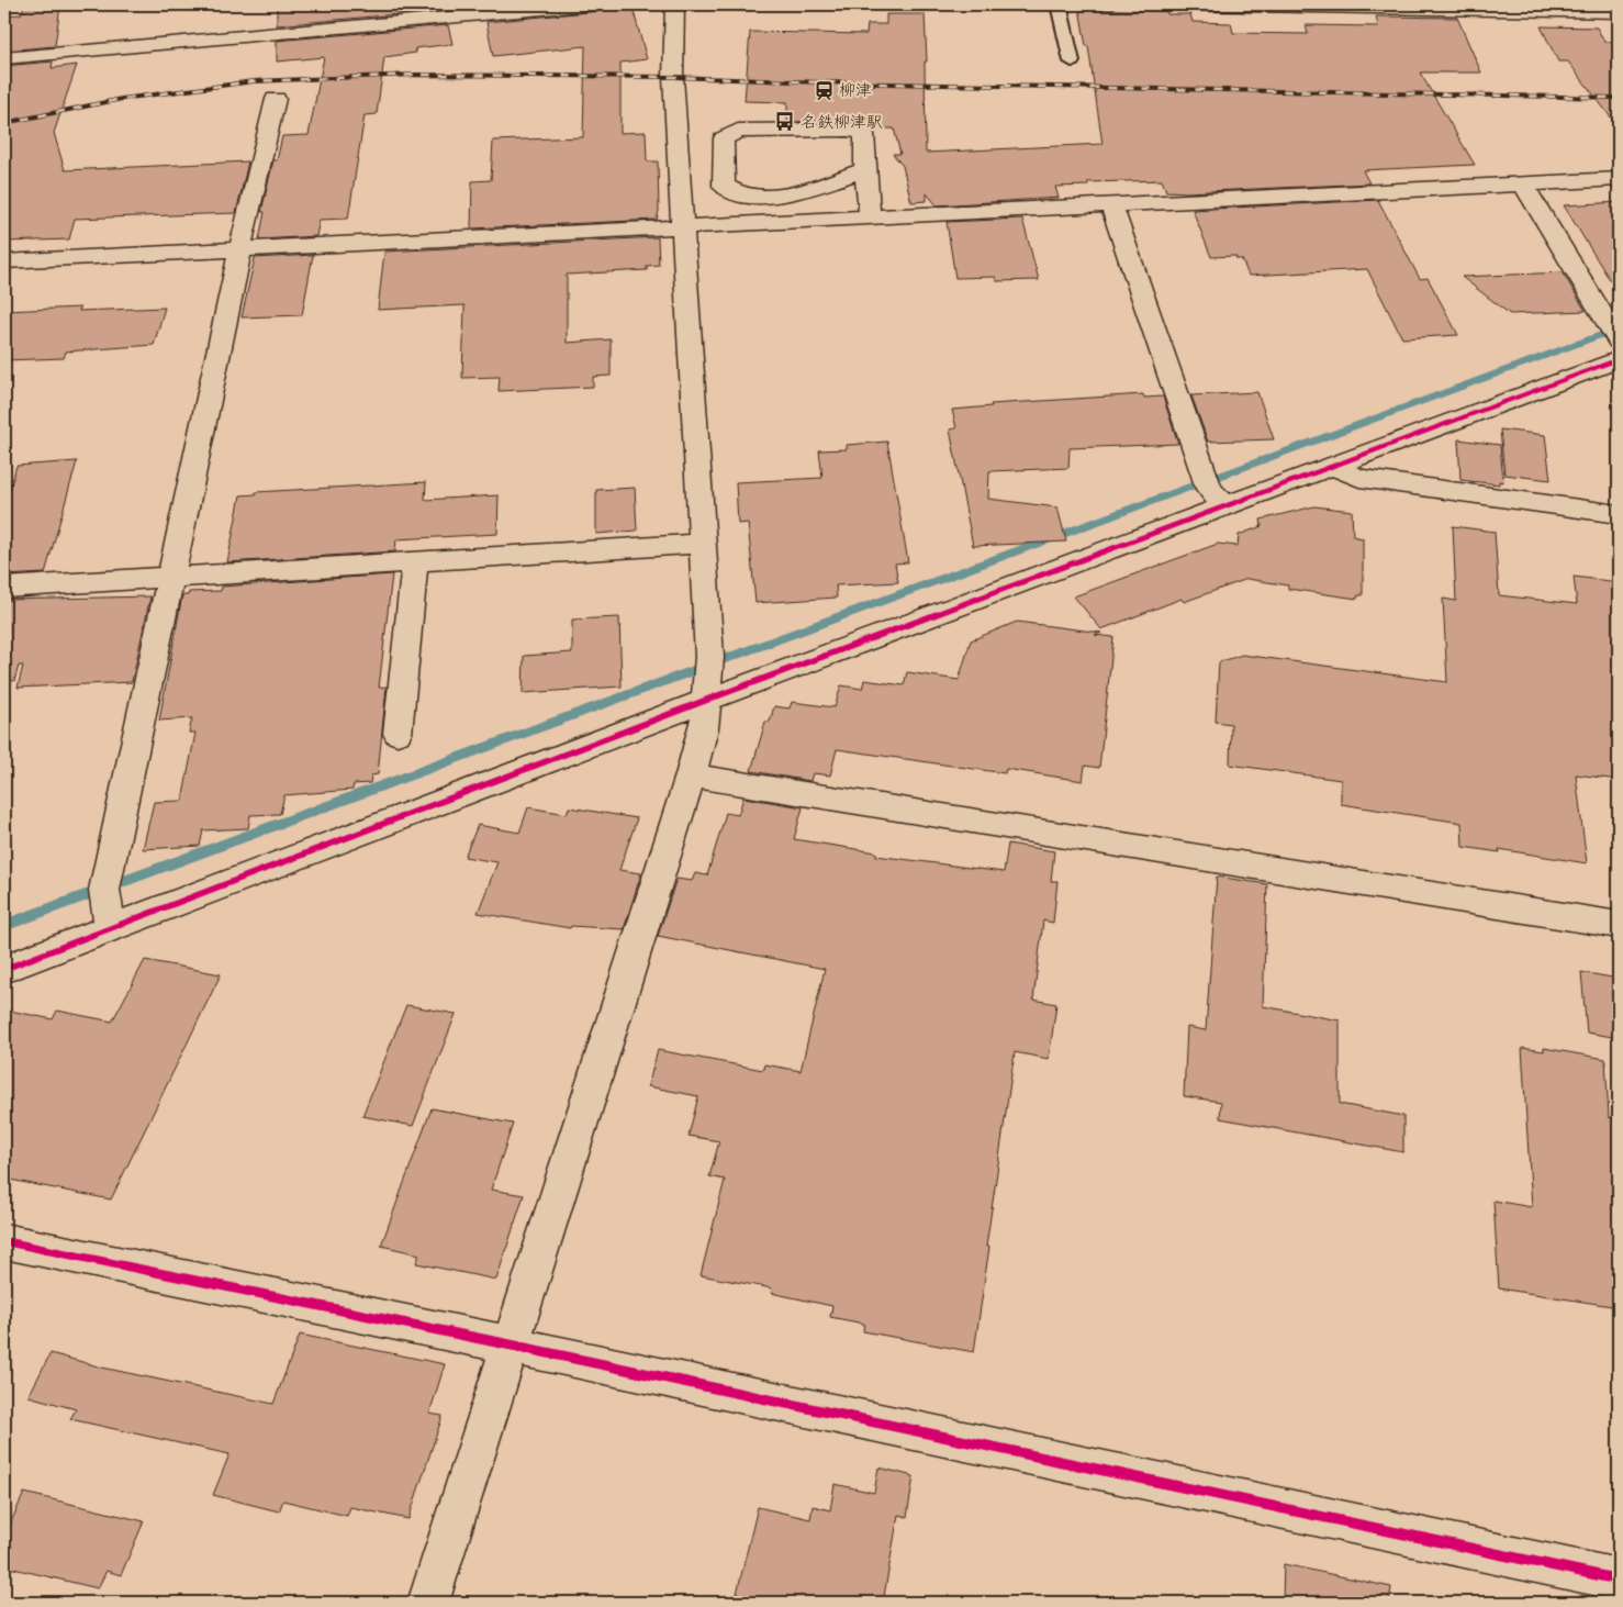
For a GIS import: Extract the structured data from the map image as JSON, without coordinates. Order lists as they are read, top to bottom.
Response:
{
  "places": {
    "station": ["柳津"],
    "bus stop": ["名鉄柳津駅"]
  }
}
